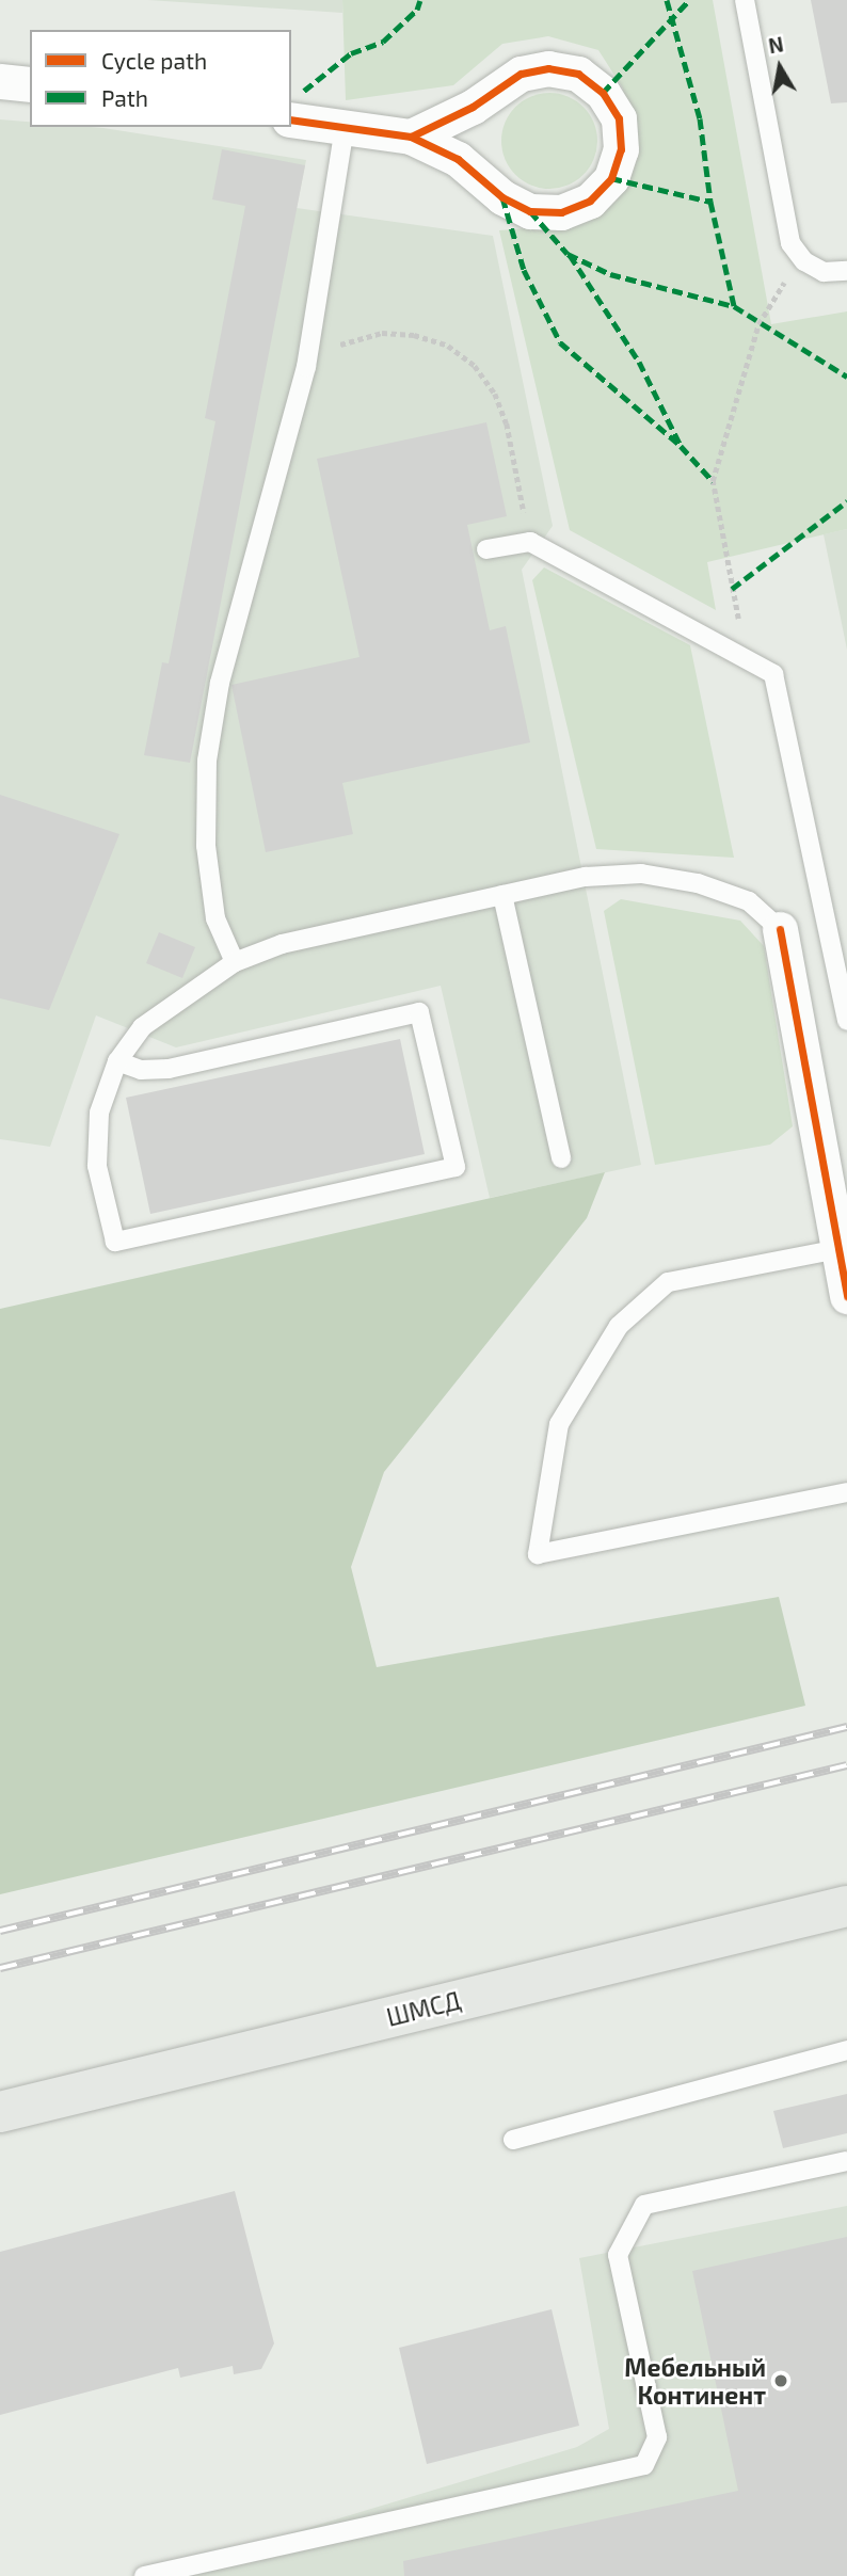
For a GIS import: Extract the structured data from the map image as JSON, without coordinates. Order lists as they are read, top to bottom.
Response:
{
  "streets": {
    "main road": ["ШМСД"]
  },
  "places": ["Мебельный Континент"],
  "legend": ["Cycle path", "Path"],
  "north": "top"
}
